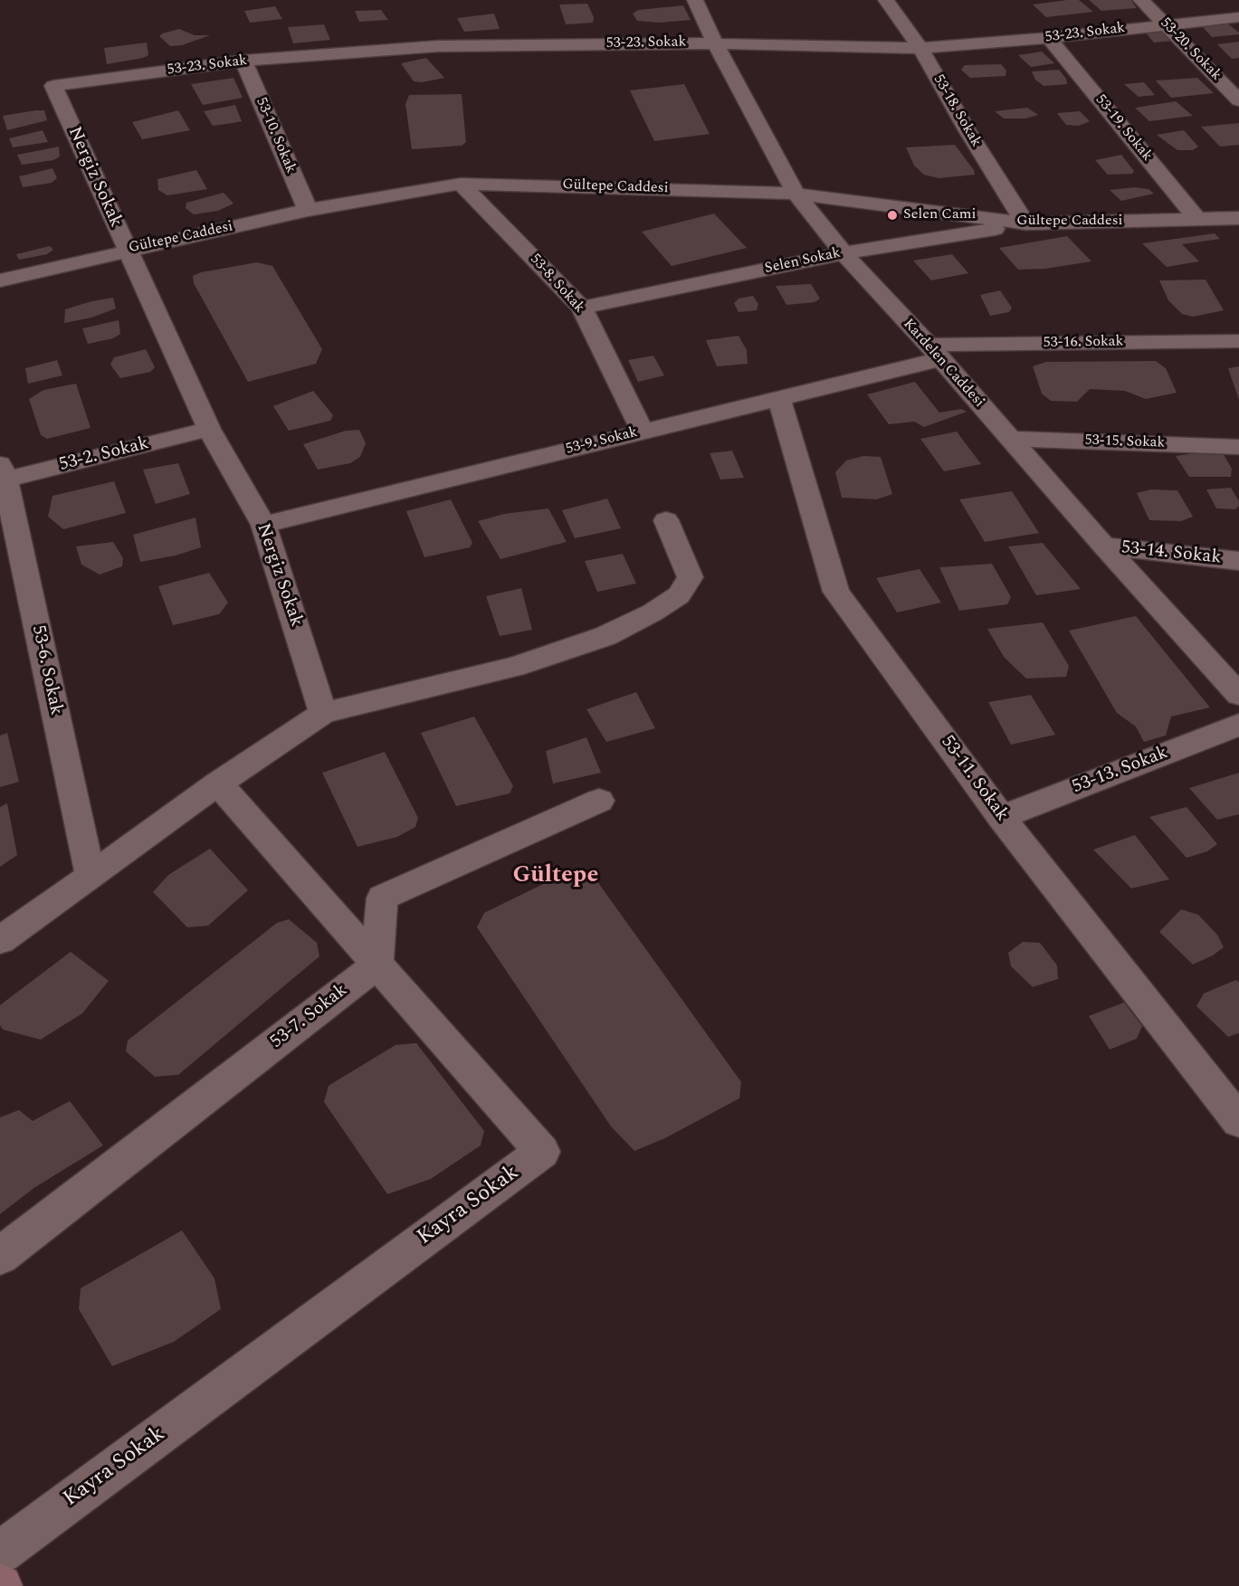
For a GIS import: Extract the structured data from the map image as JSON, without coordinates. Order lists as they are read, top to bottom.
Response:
{
  "streets": {
    "street": [
      "53-23. Sokak",
      "53-20. Sokak",
      "53-18. Sokak",
      "53-19. Sokak",
      "53-10. Sokak",
      "Nergiz Sokak",
      "Gültepe Caddesi",
      "Selen Sokak",
      "53-8. Sokak",
      "53-16. Sokak",
      "Kardelen Caddesi",
      "53-9. Sokak",
      "53-15. Sokak",
      "53-2. Sokak",
      "53-14. Sokak",
      "53-6. Sokak",
      "53-13. Sokak",
      "53-11. Sokak",
      "53-7. Sokak",
      "Kayra Sokak"
    ]
  },
  "crossings": [
    ["53-23. Sokak", "53-20. Sokak"],
    ["53-23. Sokak", "53-18. Sokak"],
    ["53-23. Sokak", "53-19. Sokak"],
    ["53-23. Sokak", "53-10. Sokak"],
    ["53-23. Sokak", "Nergiz Sokak"],
    ["53-23. Sokak", "Kardelen Caddesi"],
    ["53-18. Sokak", "Gültepe Caddesi"],
    ["53-18. Sokak", "Selen Sokak"],
    ["53-19. Sokak", "Gültepe Caddesi"],
    ["53-10. Sokak", "Gültepe Caddesi"],
    ["Nergiz Sokak", "Gültepe Caddesi"],
    ["Nergiz Sokak", "53-9. Sokak"],
    ["Nergiz Sokak", "53-2. Sokak"],
    ["Gültepe Caddesi", "Selen Sokak"],
    ["Gültepe Caddesi", "53-8. Sokak"],
    ["Gültepe Caddesi", "Kardelen Caddesi"],
    ["Selen Sokak", "53-8. Sokak"],
    ["Selen Sokak", "Kardelen Caddesi"],
    ["53-8. Sokak", "53-9. Sokak"],
    ["53-16. Sokak", "Kardelen Caddesi"],
    ["53-16. Sokak", "53-9. Sokak"],
    ["Kardelen Caddesi", "53-9. Sokak"],
    ["Kardelen Caddesi", "53-15. Sokak"],
    ["Kardelen Caddesi", "53-14. Sokak"],
    ["53-9. Sokak", "53-11. Sokak"],
    ["53-2. Sokak", "53-6. Sokak"],
    ["53-13. Sokak", "53-11. Sokak"],
    ["53-7. Sokak", "Kayra Sokak"]
  ],
  "districts": ["Gültepe"],
  "places": ["Selen Cami"]
}
